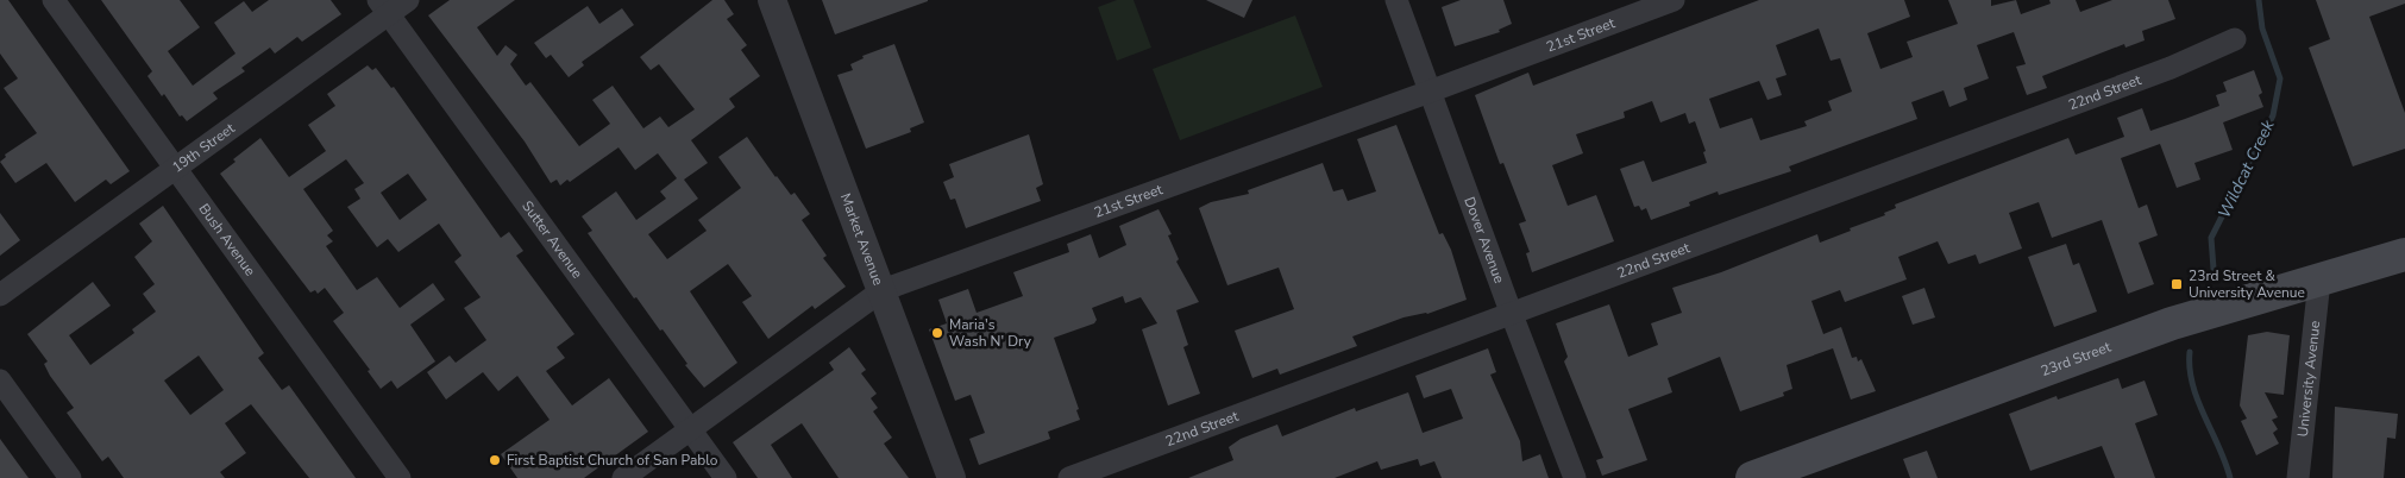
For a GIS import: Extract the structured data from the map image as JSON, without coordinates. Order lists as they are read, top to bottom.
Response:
{
  "streets": {
    "main road": ["23rd Street"],
    "street": [
      "21st Street",
      "22nd Street",
      "19th Street",
      "Bush Avenue",
      "Sutter Avenue",
      "Market Avenue",
      "Dover Avenue",
      "University Avenue"
    ]
  },
  "crossings": [
    ["21st Street", "Sutter Avenue"],
    ["21st Street", "Market Avenue"],
    ["21st Street", "Dover Avenue"],
    ["22nd Street", "Dover Avenue"],
    ["19th Street", "Bush Avenue"],
    ["19th Street", "Sutter Avenue"],
    ["23rd Street", "University Avenue"]
  ],
  "water": ["Wildcat Creek"],
  "places": {
    "transit": ["23rd Street & University Avenue"],
    "other": ["Maria's Wash N' Dry", "First Baptist Church of San Pablo"]
  }
}
